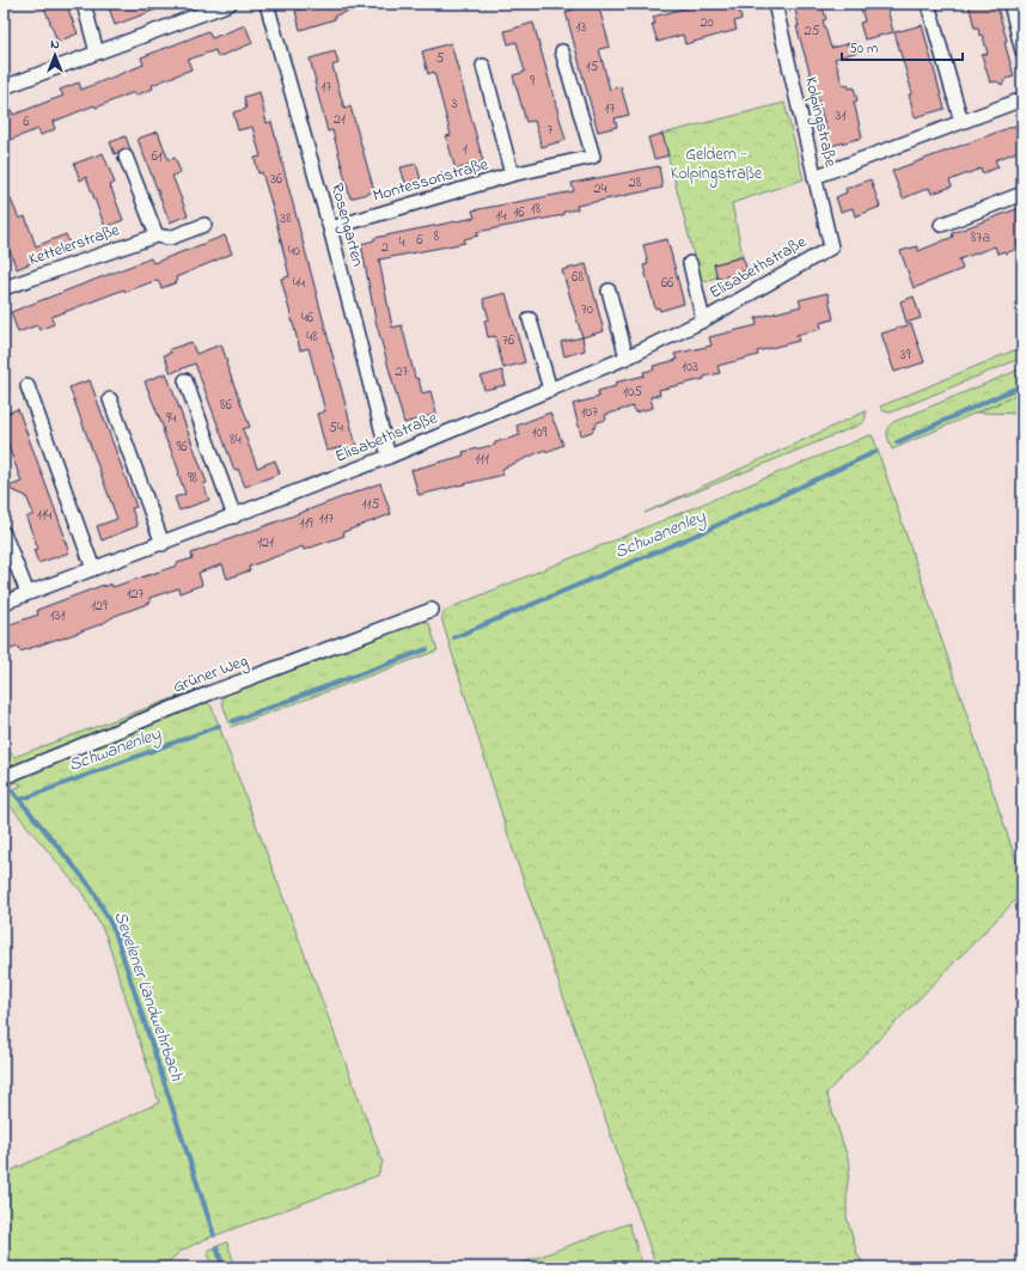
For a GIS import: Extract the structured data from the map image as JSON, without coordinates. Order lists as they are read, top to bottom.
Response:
{
  "streets": {
    "street": [
      "Kolpingstraße",
      "Montessoristraße",
      "Rosengarten",
      "Kettelerstraße",
      "Elisabethstraße",
      "Grüner Weg"
    ]
  },
  "crossings": [
    ["Kolpingstraße", "Elisabethstraße"],
    ["Montessoristraße", "Rosengarten"],
    ["Rosengarten", "Elisabethstraße"]
  ],
  "water": ["Schwanenley", "Sevelener Landwehrbach"],
  "parks": ["Geldern - Kolpingstraße"],
  "house_numbers": [
    "20",
    "13",
    "25",
    "5",
    "15",
    "9",
    "17",
    "3",
    "17",
    "31",
    "21",
    "6",
    "7",
    "1",
    "61",
    "36",
    "28",
    "24",
    "18",
    "16",
    "14",
    "38",
    "8",
    "87a",
    "6",
    "4",
    "2",
    "40",
    "68",
    "44",
    "66",
    "70",
    "46",
    "48",
    "76",
    "39",
    "103",
    "27",
    "105",
    "86",
    "107",
    "94",
    "54",
    "109",
    "84",
    "96",
    "111",
    "98",
    "115",
    "114",
    "117",
    "119",
    "121",
    "127",
    "129",
    "131"
  ],
  "scale_bar": "50 m",
  "north": "top"
}
